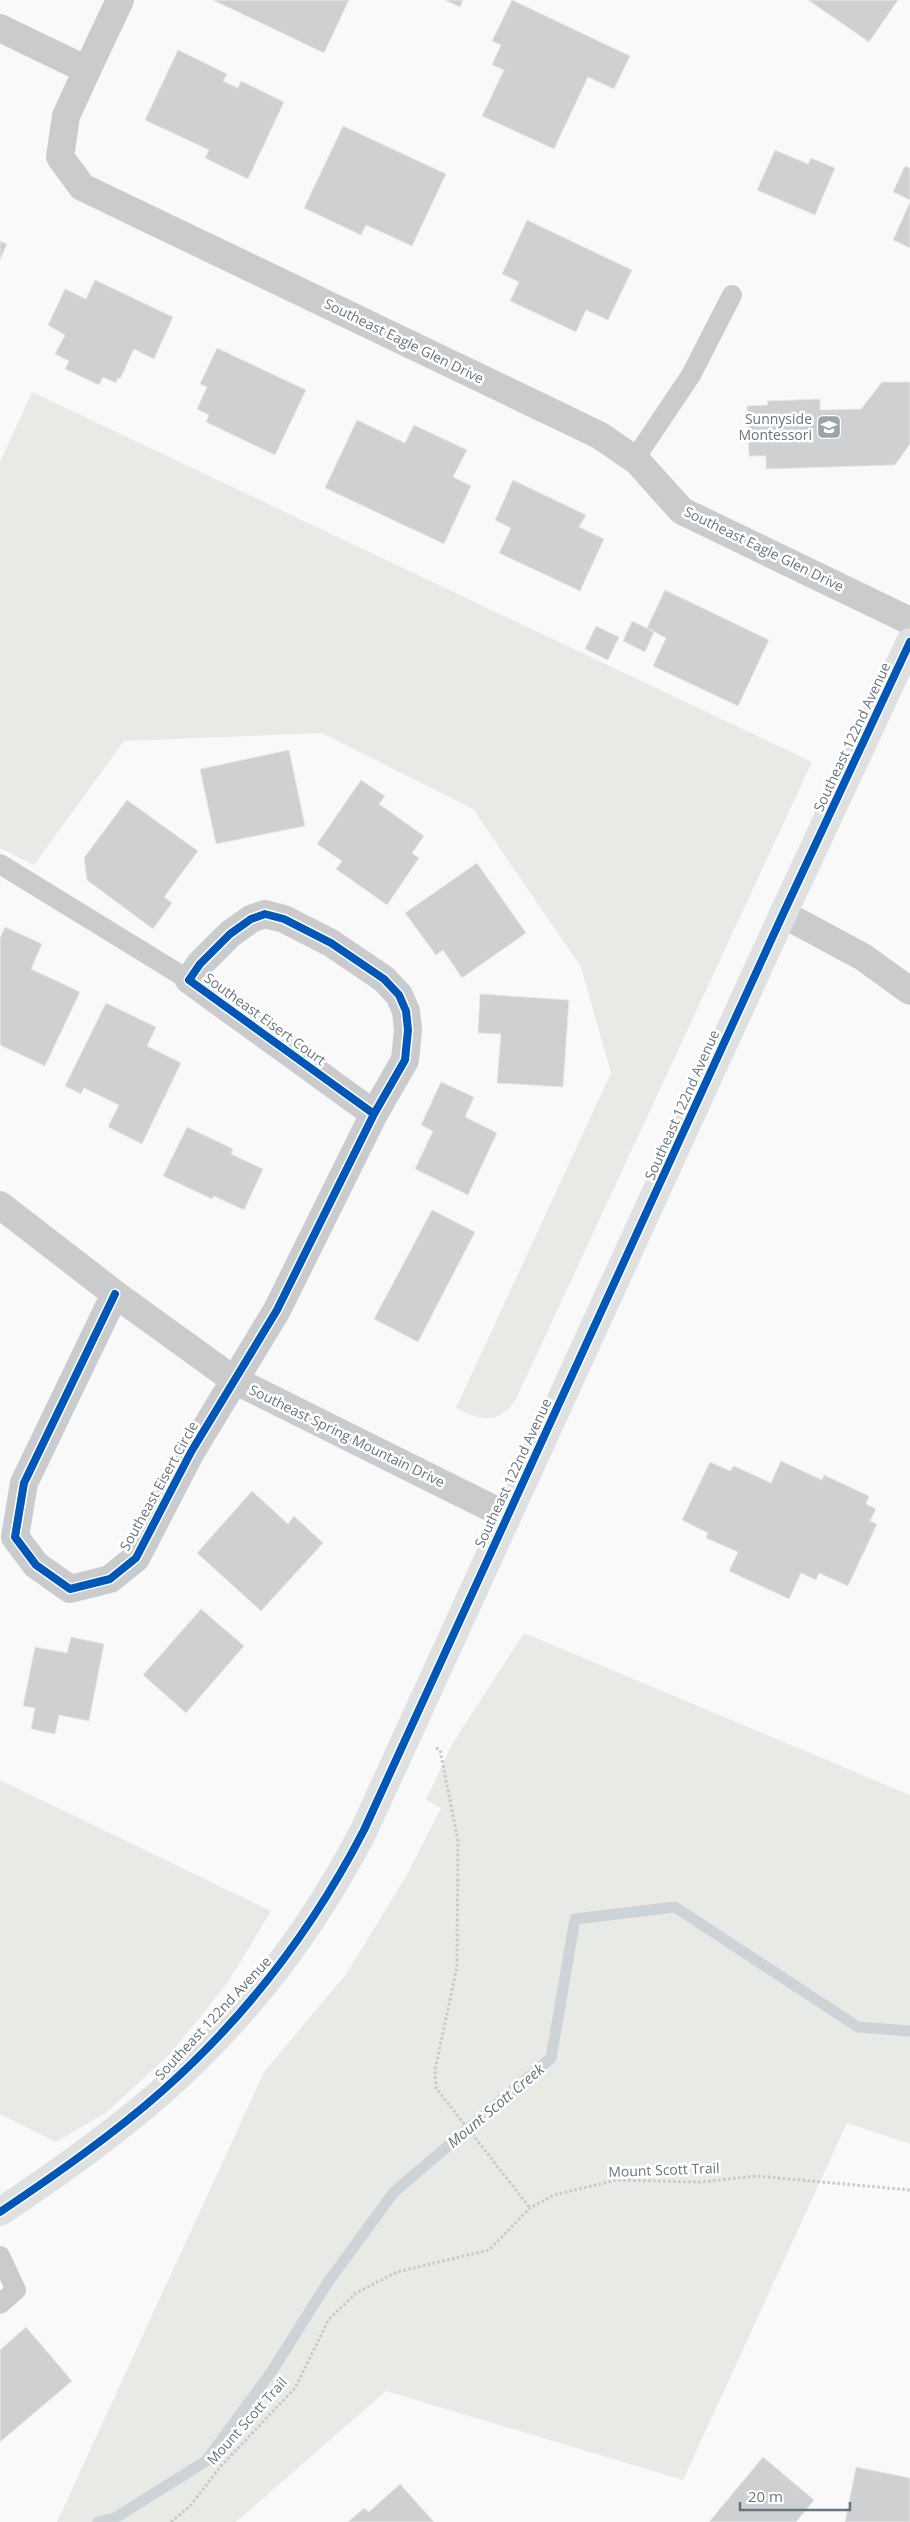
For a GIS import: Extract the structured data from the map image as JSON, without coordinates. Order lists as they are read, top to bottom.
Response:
{
  "streets": {
    "main road": ["Southeast 122nd Avenue"],
    "street": [
      "Southeast Eagle Glen Drive",
      "Southeast Eisert Court",
      "Southeast Spring Mountain Drive",
      "Southeast Eisert Circle"
    ],
    "path": ["Mount Scott Trail"]
  },
  "crossings": [
    ["Southeast 122nd Avenue", "Southeast Spring Mountain Drive"],
    ["Southeast Eisert Court", "Southeast Spring Mountain Drive"],
    ["Southeast Eisert Court", "Southeast Eisert Circle"],
    ["Southeast Spring Mountain Drive", "Southeast Eisert Circle"]
  ],
  "water": ["Mount Scott Creek"],
  "places": {
    "school or university": ["Sunnyside Montessori"]
  },
  "scale_bar": "20 m"
}
